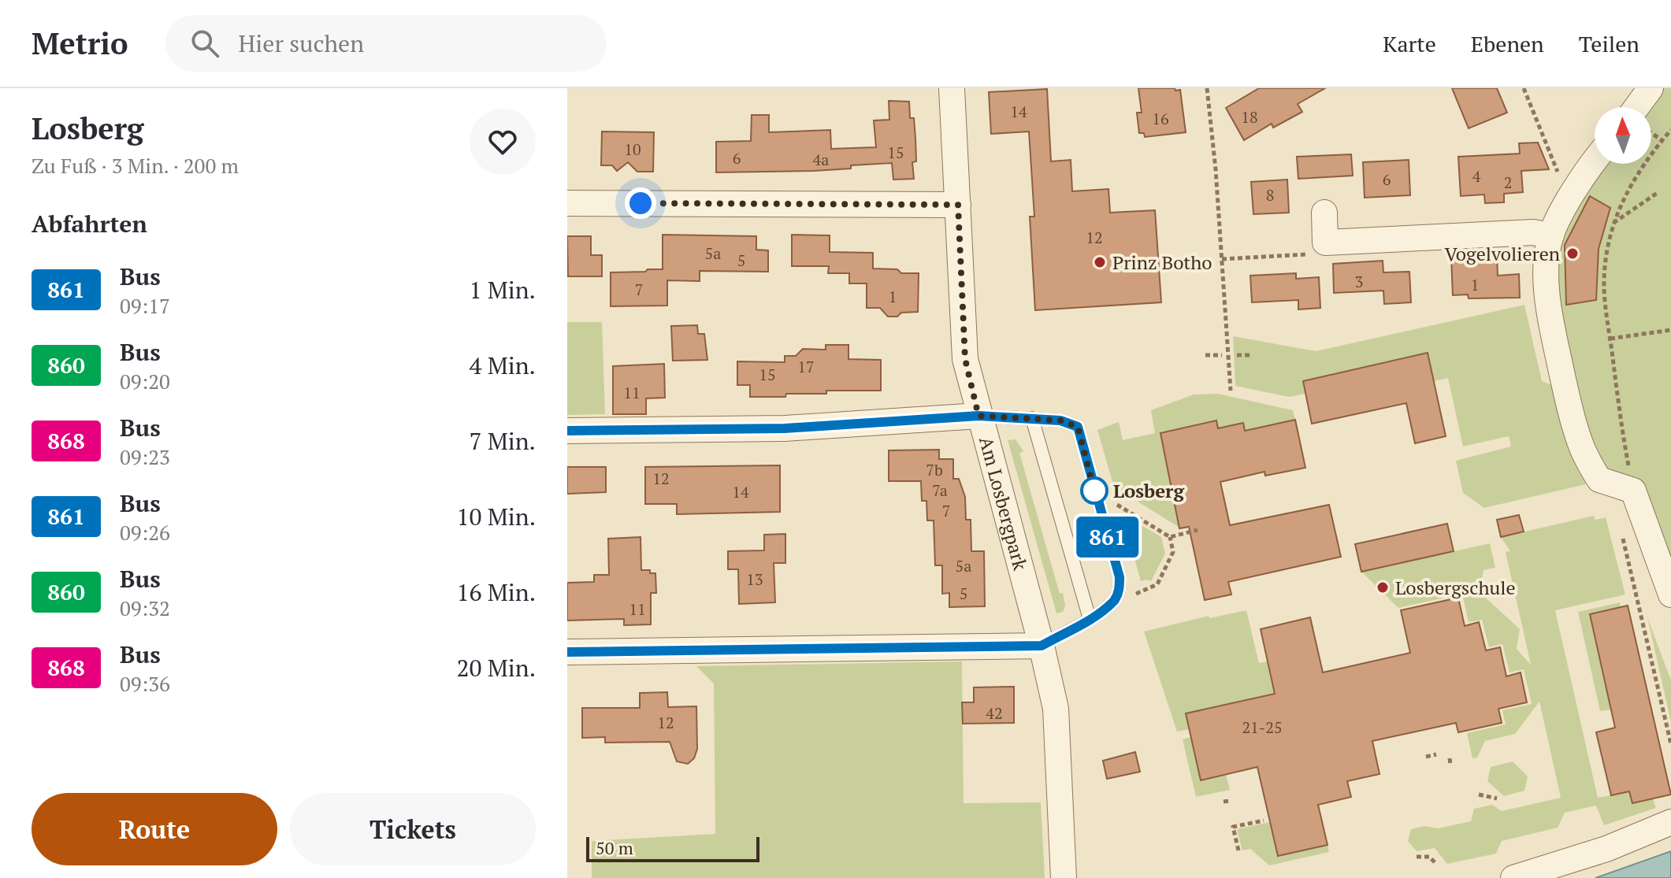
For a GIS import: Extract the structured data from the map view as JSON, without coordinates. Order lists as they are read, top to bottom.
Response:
{
  "streets": {
    "street": ["Am Losbergpark"]
  },
  "places": [
    "Vogelvolieren",
    "Prinz Botho",
    "Losberg",
    "Losbergschule"
  ],
  "lines": ["bus line 861"],
  "house_numbers": [
    "14",
    "18",
    "16",
    "10",
    "15",
    "6",
    "4a",
    "4",
    "6",
    "2",
    "8",
    "12",
    "5a",
    "5",
    "3",
    "1",
    "7",
    "1",
    "17",
    "15",
    "11",
    "7b",
    "12",
    "7a",
    "14",
    "7",
    "5a",
    "13",
    "5",
    "11",
    "42",
    "12",
    "21-25"
  ],
  "scale_bar": "50 m",
  "north": "top",
  "page": {
    "header": "Metrio",
    "search": "Hier suchen",
    "nav": ["Karte", "Ebenen", "Teilen"],
    "heading": [
      ["Losberg", "Zu Fuß · 3 Min. · 200 m"],
      "Abfahrten"
    ],
    "on_map": "861",
    "list": [
      {
        "mark": "861",
        "name": "Bus",
        "note": "09:17",
        "value": "1 Min."
      },
      {
        "mark": "860",
        "name": "Bus",
        "note": "09:20",
        "value": "4 Min."
      },
      {
        "mark": "868",
        "name": "Bus",
        "note": "09:23",
        "value": "7 Min."
      },
      {
        "mark": "861",
        "name": "Bus",
        "note": "09:26",
        "value": "10 Min."
      },
      {
        "mark": "860",
        "name": "Bus",
        "note": "09:32",
        "value": "16 Min."
      },
      {
        "mark": "868",
        "name": "Bus",
        "note": "09:36",
        "value": "20 Min."
      }
    ],
    "buttons": ["Route", "Tickets"],
    "scale": "50 m"
  }
}
